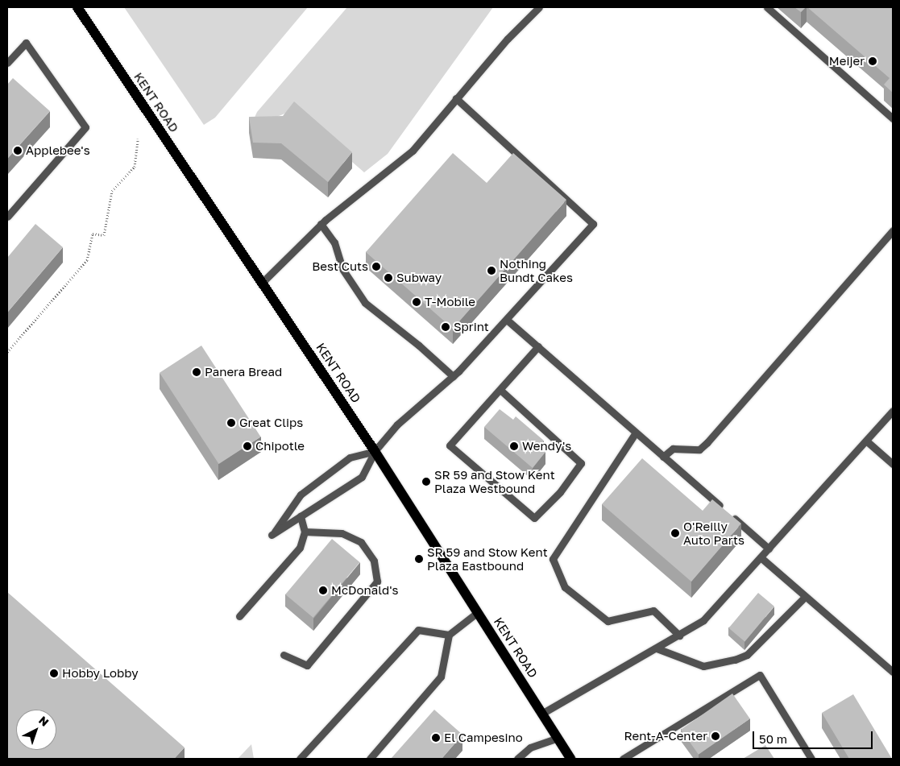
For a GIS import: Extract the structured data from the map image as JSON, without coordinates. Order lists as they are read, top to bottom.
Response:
{
  "streets": {
    "main road": ["KENT ROAD"]
  },
  "places": [
    "Meijer",
    "Applebee's",
    "Best Cuts",
    "Nothing Bundt Cakes",
    "Subway",
    "T-Mobile",
    "Sprint",
    "Panera Bread",
    "Great Clips",
    "Chipotle",
    "Wendy's",
    "SR 59 and Stow Kent Plaza Westbound",
    "O'Reilly Auto Parts",
    "SR 59 and Stow Kent Plaza Eastbound",
    "McDonald's",
    "Hobby Lobby",
    "Rent-A-Center",
    "El Campesino"
  ],
  "scale_bar": "50 m",
  "north": "top right"
}
